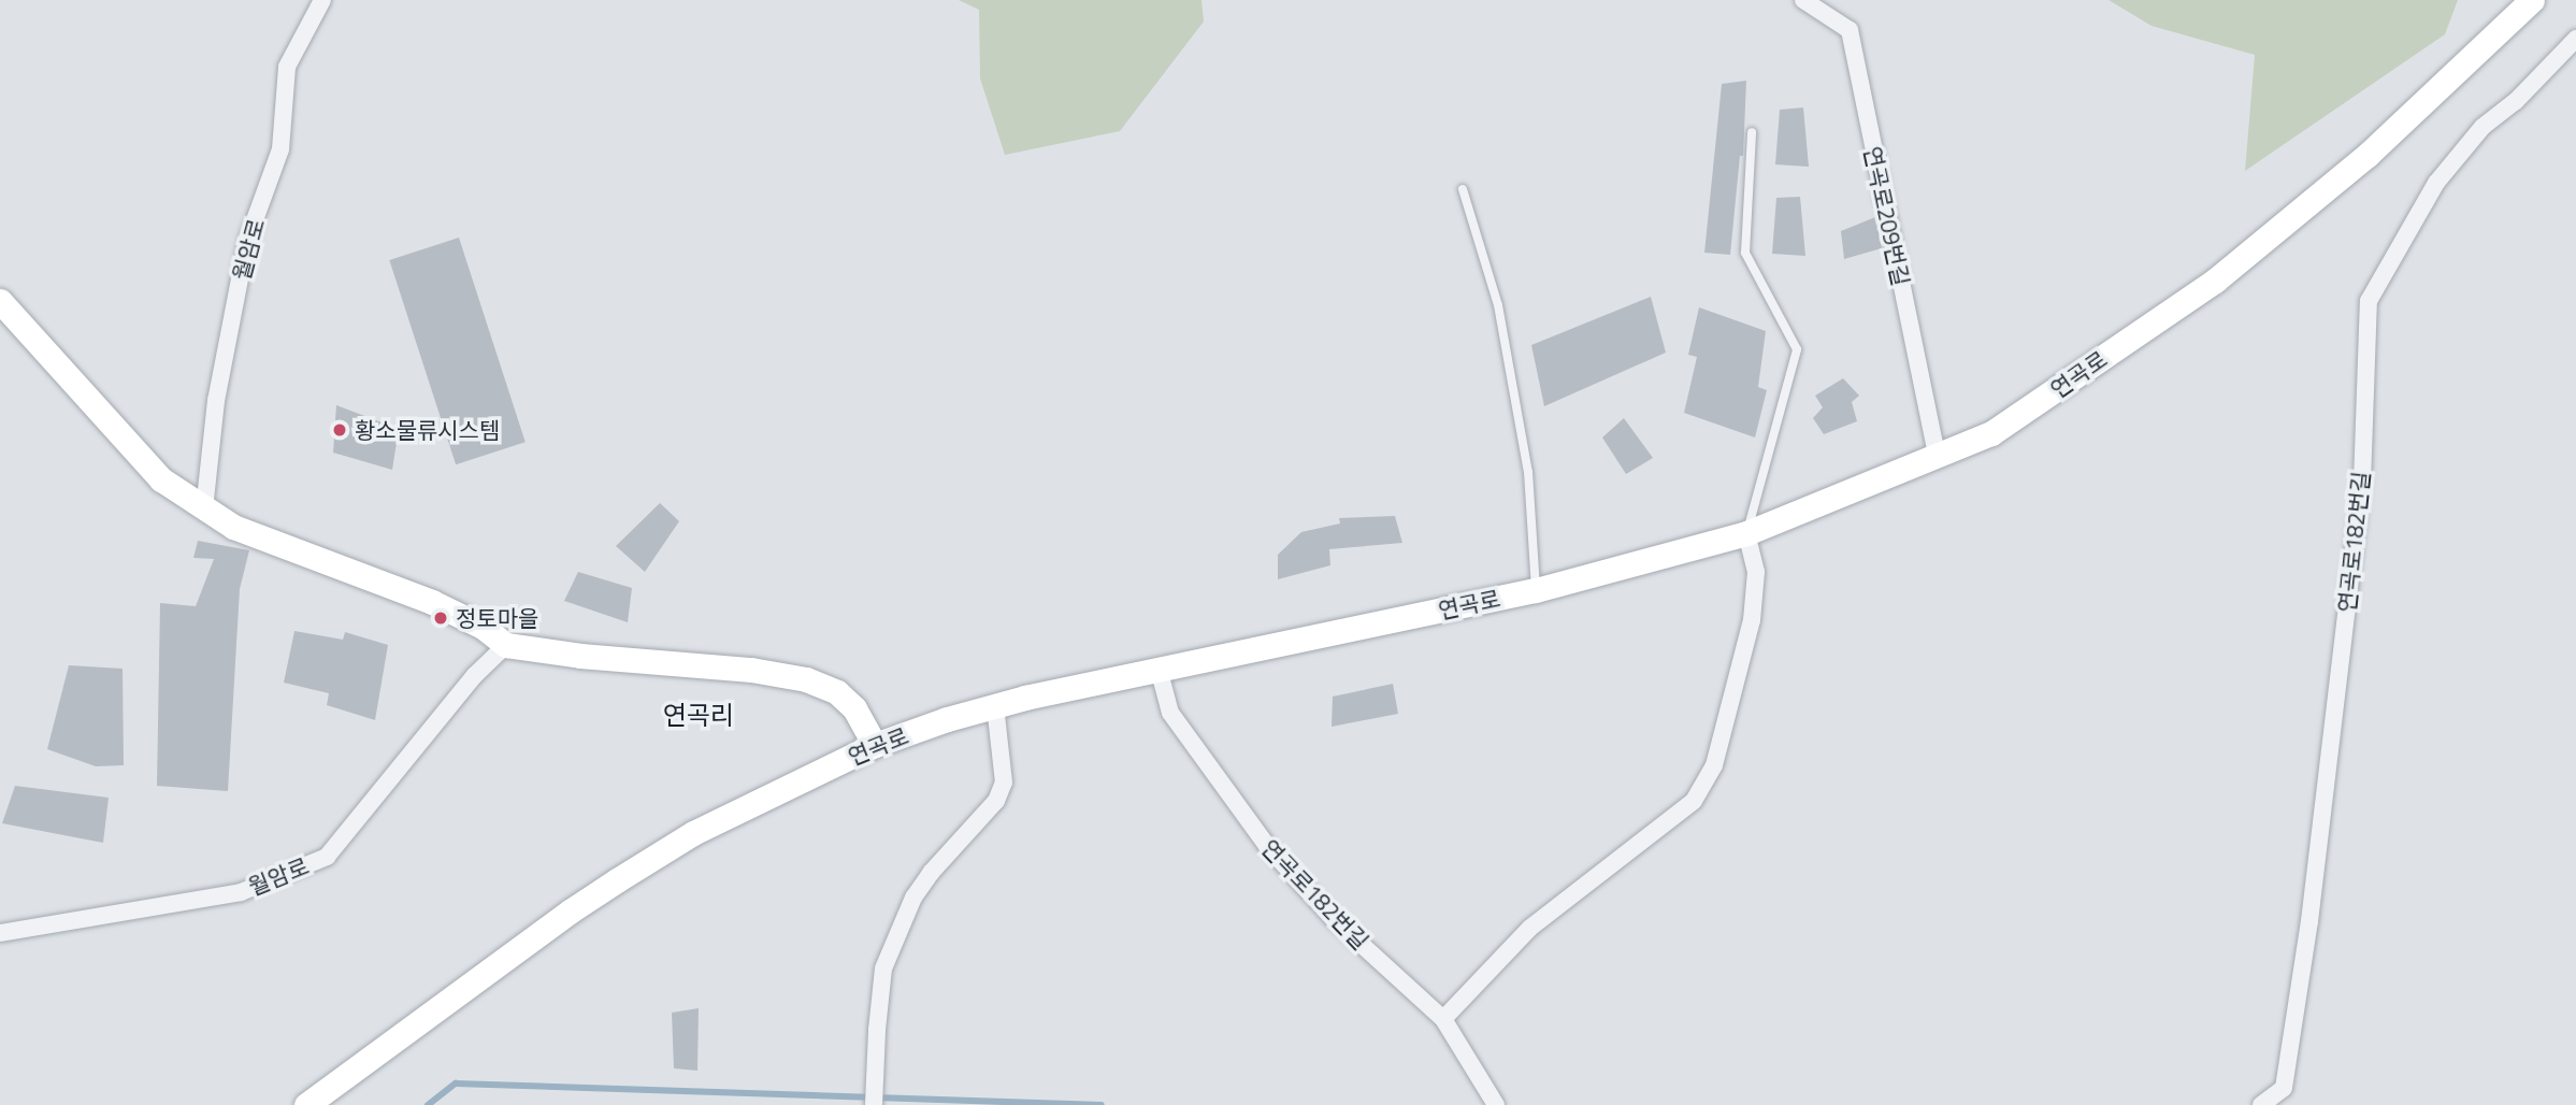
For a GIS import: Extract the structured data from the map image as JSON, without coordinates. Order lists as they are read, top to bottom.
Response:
{
  "streets": {
    "street": [
      "연곡로209번길",
      "월암로",
      "연곡로",
      "연곡로182번길"
    ]
  },
  "crossings": [
    ["연곡로209번길", "연곡로"],
    ["연곡로", "연곡로182번길"]
  ],
  "districts": ["연곡리"],
  "places": ["황소물류시스템", "정토마을"]
}
